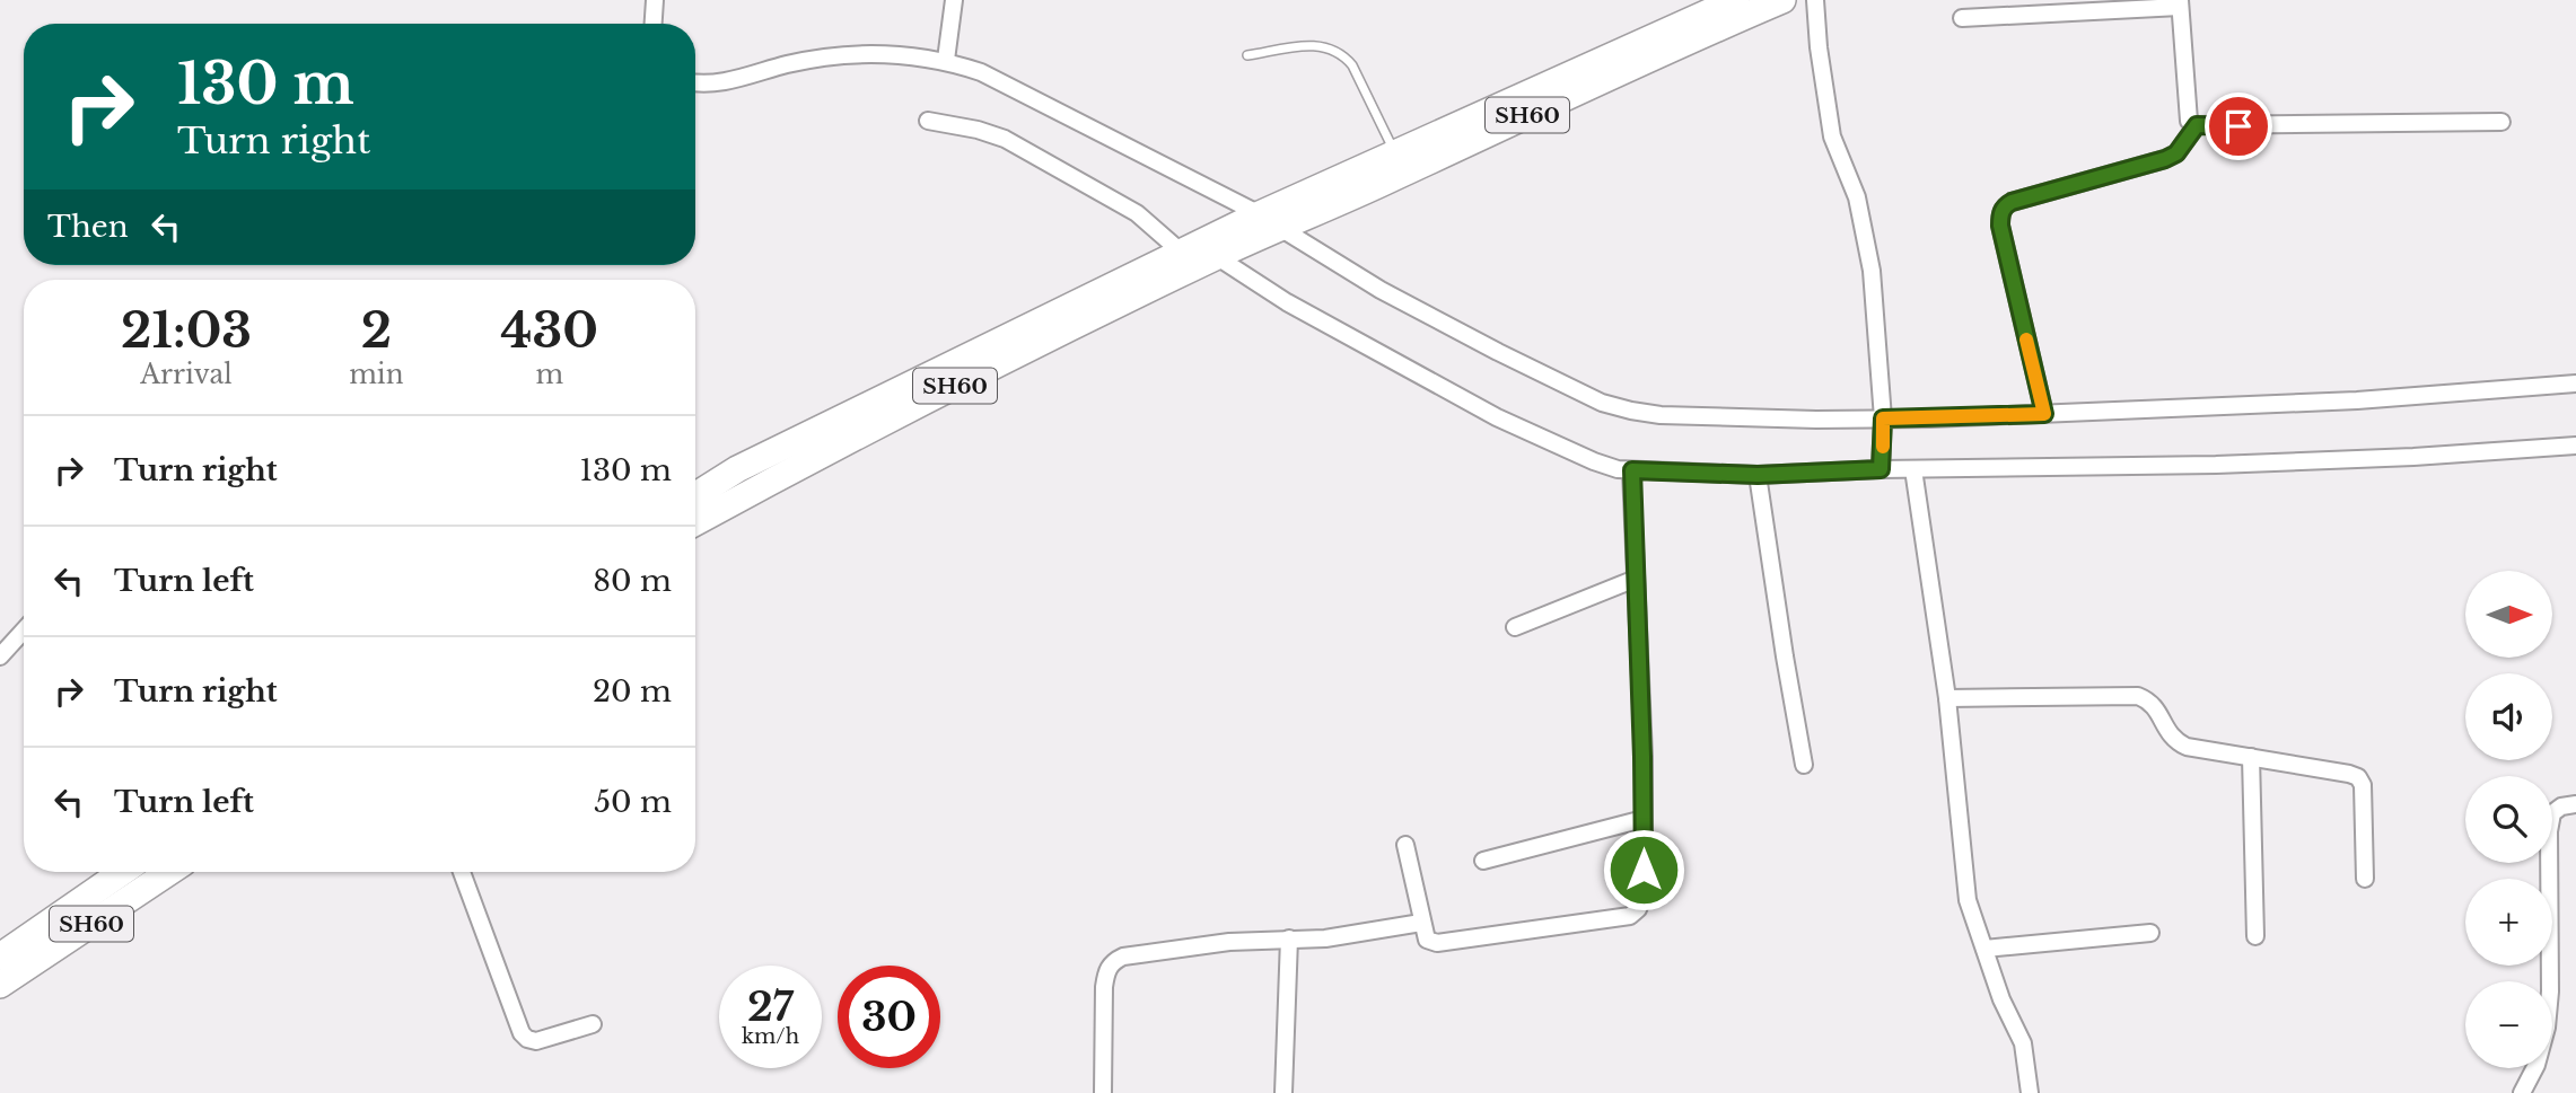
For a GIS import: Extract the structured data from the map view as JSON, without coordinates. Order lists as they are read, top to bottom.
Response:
{
  "streets": {
    "main road": ["SH60"]
  },
  "north": "right",
  "page": {
    "turn": ["130 m", "Turn right"],
    "then": "Then",
    "eta": [
      "21:03",
      "Arrival",
      "2",
      "min",
      "430",
      "m"
    ],
    "list": [
      {
        "name": "Turn right",
        "value": "130 m"
      },
      {
        "name": "Turn left",
        "value": "80 m"
      },
      {
        "name": "Turn right",
        "value": "20 m"
      },
      {
        "name": "Turn left",
        "value": "50 m"
      }
    ],
    "map_buttons": ["+", "−"],
    "speed": "27 km/h",
    "limit": "30"
  }
}
